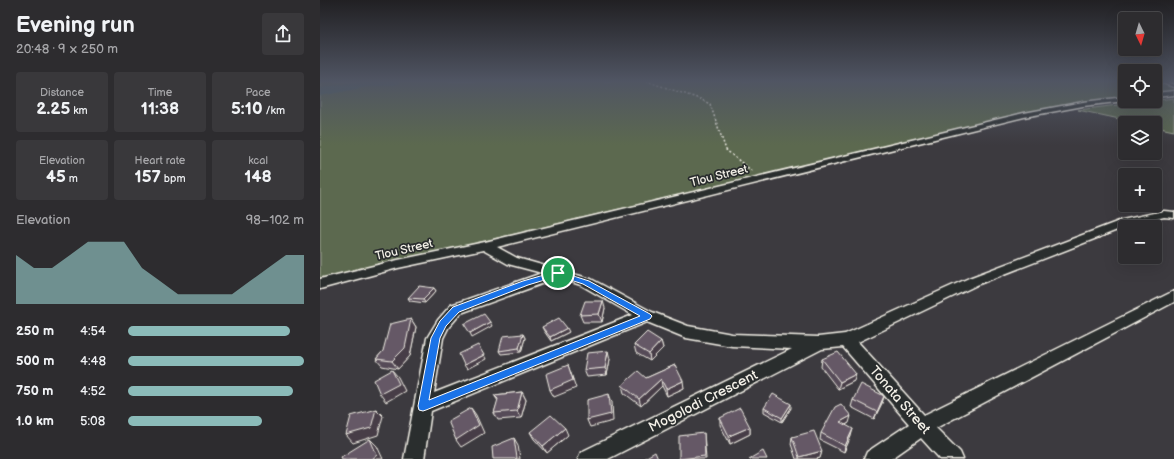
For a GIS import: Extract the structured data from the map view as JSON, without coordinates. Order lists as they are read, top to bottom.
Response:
{
  "streets": {
    "street": ["Tlou Street", "Tonata Street", "Mogolodi Crescent"]
  },
  "crossings": [
    ["Tlou Street", "Mogolodi Crescent"],
    ["Tonata Street", "Mogolodi Crescent"]
  ],
  "north": "bottom",
  "page": {
    "heading": ["Evening run", "20:48 · 9 × 250 m"],
    "map_buttons": ["+", "−"],
    "stats": [
      ["Distance", "2.25 km"],
      ["Time", "11:38"],
      ["Pace", "5:10 /km"],
      ["Elevation", "45 m"],
      ["Heart rate", "157 bpm"],
      ["kcal", "148"]
    ],
    "chart": ["Elevation", "98–102 m"],
    "list": [
      {
        "name": "250 m",
        "note": "4:54"
      },
      {
        "name": "500 m",
        "note": "4:48"
      },
      {
        "name": "750 m",
        "note": "4:52"
      },
      {
        "name": "1.0 km",
        "note": "5:08"
      }
    ]
  }
}
